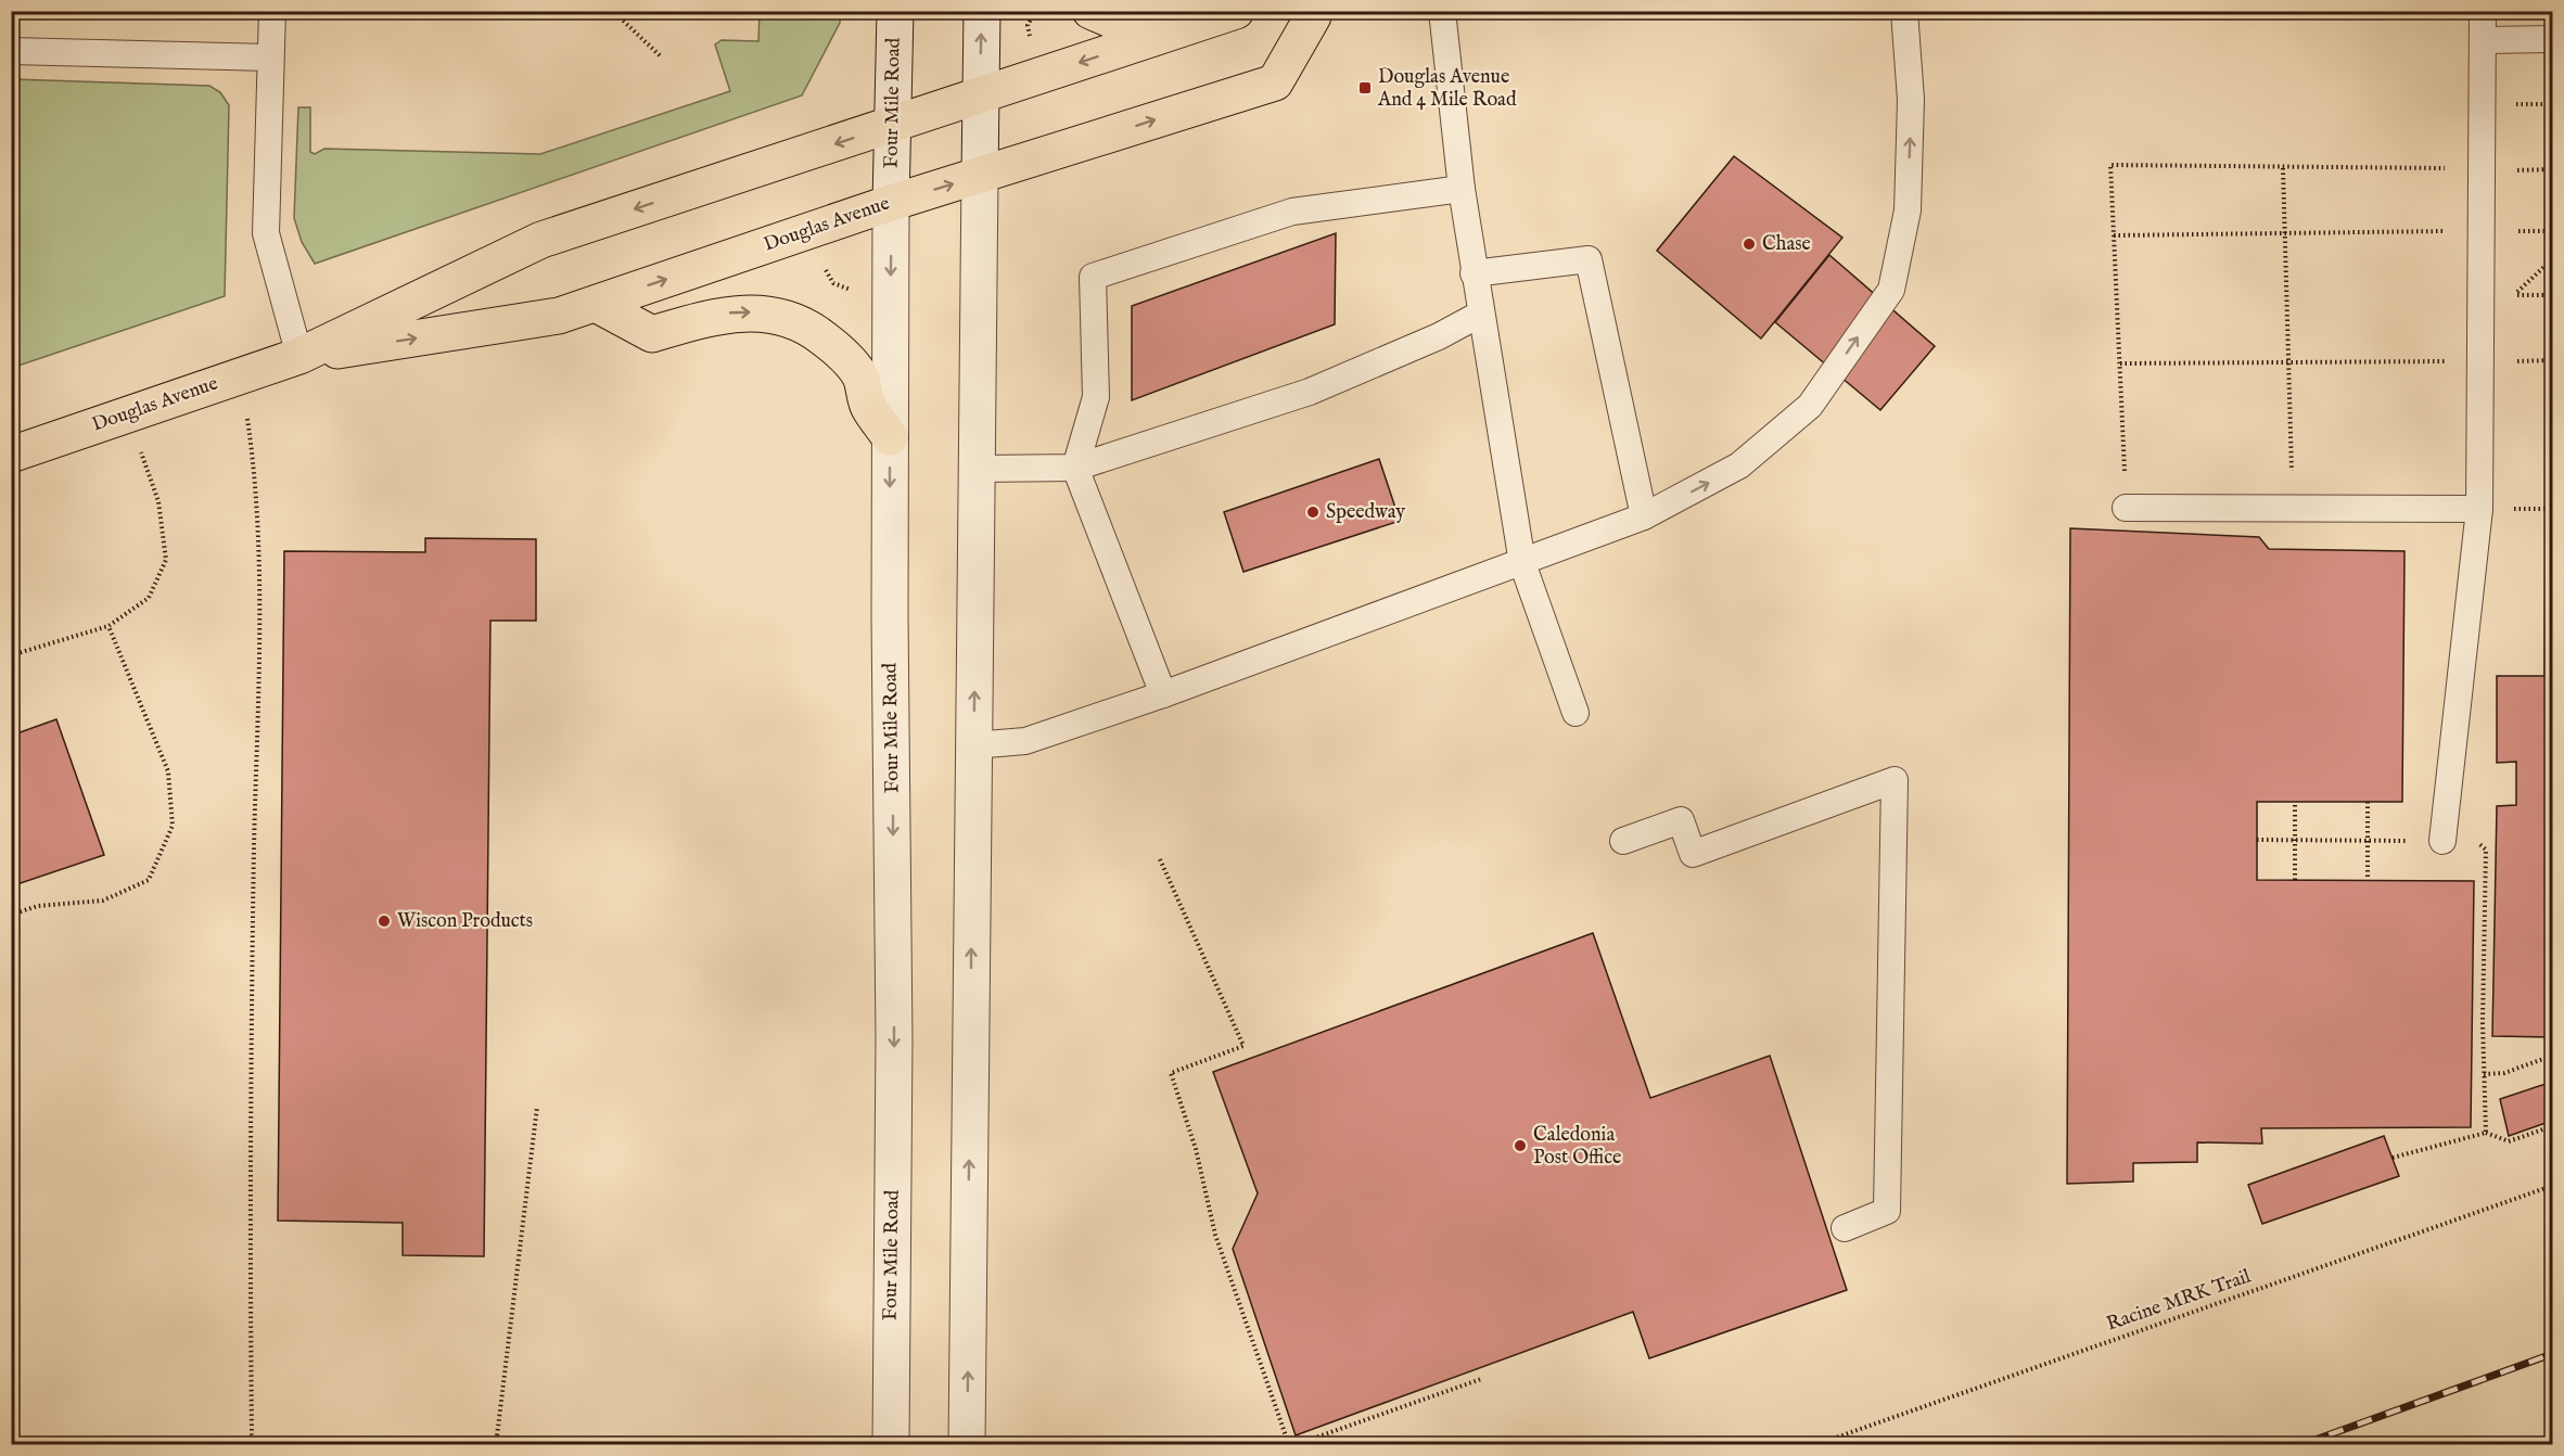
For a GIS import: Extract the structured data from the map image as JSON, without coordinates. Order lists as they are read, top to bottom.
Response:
{
  "streets": {
    "main road": ["Douglas Avenue"],
    "street": ["Four Mile Road"],
    "path": ["Racine MRK Trail"]
  },
  "crossings": [
    ["Four Mile Road", "Douglas Avenue"]
  ],
  "places": {
    "transit": ["Douglas Avenue And 4 Mile Road"],
    "other": [
      "Chase",
      "Speedway",
      "Wiscon Products",
      "Caledonia Post Office"
    ]
  }
}
